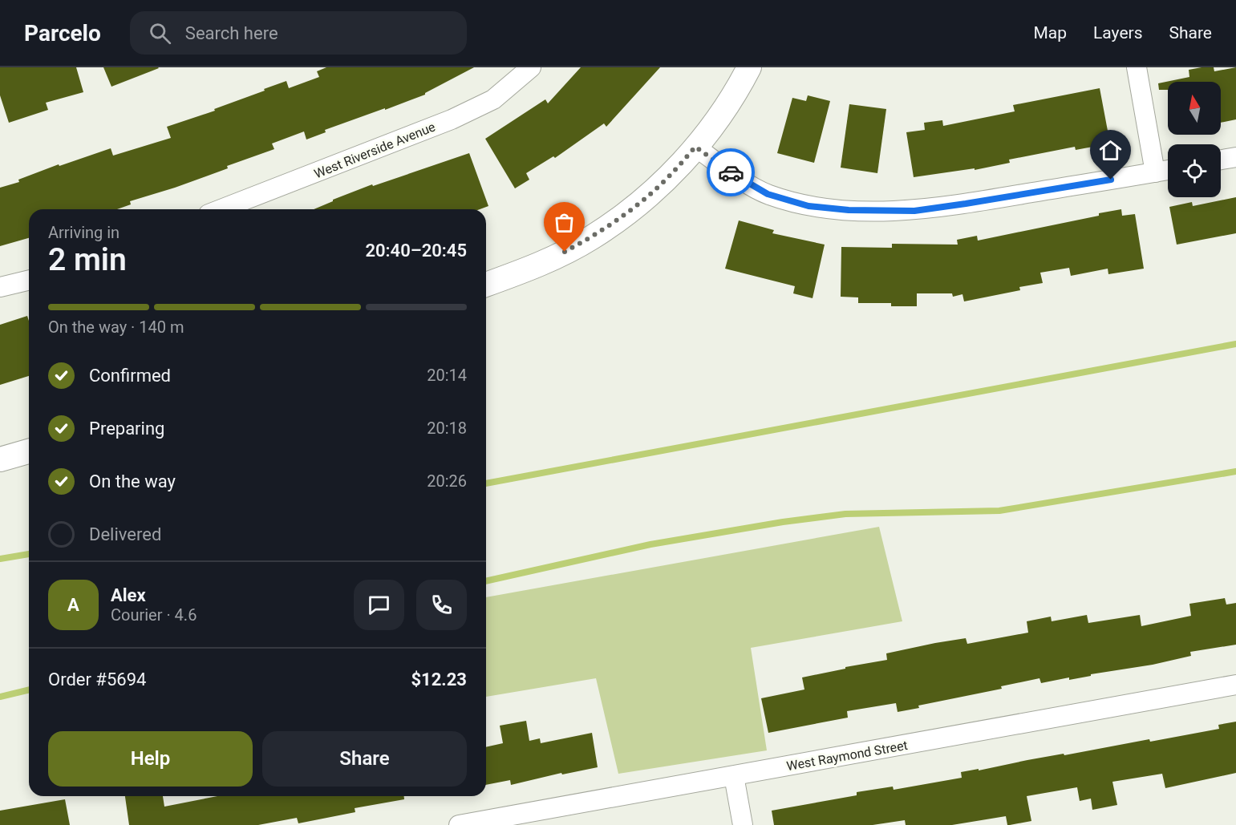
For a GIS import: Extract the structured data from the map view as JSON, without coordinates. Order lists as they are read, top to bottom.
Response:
{
  "streets": {
    "street": ["West Riverside Avenue", "West Raymond Street"]
  },
  "north": "top",
  "page": {
    "header": "Parcelo",
    "search": "Search here",
    "nav": ["Map", "Layers", "Share"],
    "heading": ["2 min", "Arriving in", "20:40–20:45"],
    "panel": [
      "Alex",
      "Courier · 4.6",
      "Order #5694",
      "$12.23"
    ],
    "bar": "On the way · 140 m",
    "list": [
      ["Confirmed", "20:14"],
      ["Preparing", "20:18"],
      ["On the way", "20:26"],
      "Delivered"
    ],
    "round": "A",
    "buttons": ["Help", "Share"]
  }
}
